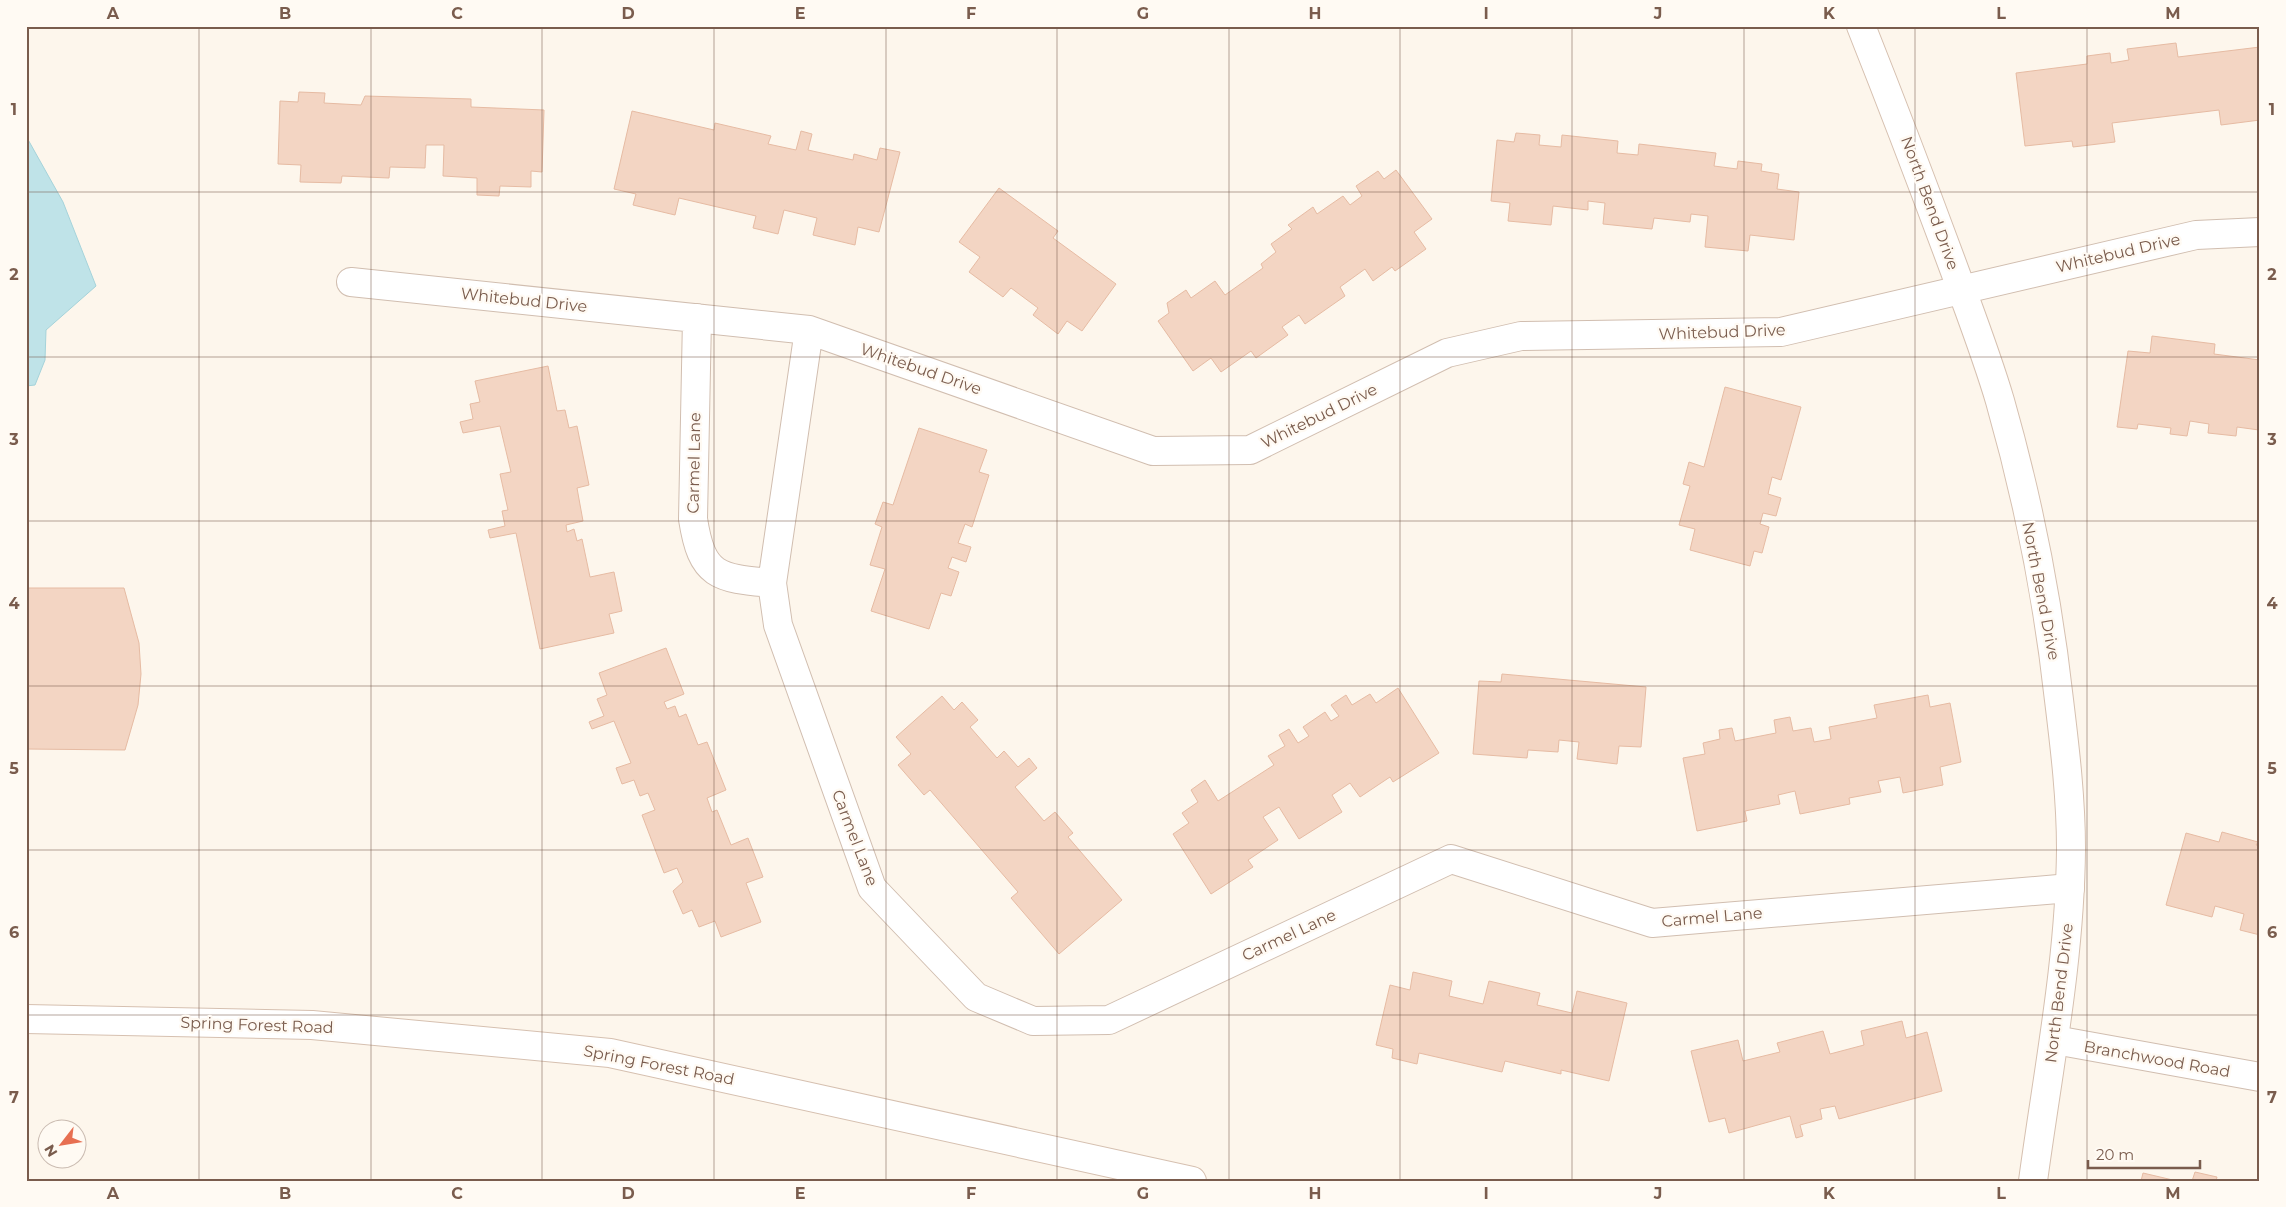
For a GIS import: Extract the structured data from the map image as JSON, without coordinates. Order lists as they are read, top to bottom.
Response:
{
  "streets": {
    "street": [
      "North Bend Drive",
      "Whitebud Drive",
      "Carmel Lane",
      "Spring Forest Road",
      "Branchwood Road"
    ]
  },
  "crossings": [
    ["North Bend Drive", "Whitebud Drive"],
    ["North Bend Drive", "Carmel Lane"],
    ["North Bend Drive", "Branchwood Road"],
    ["Whitebud Drive", "Carmel Lane"]
  ],
  "scale_bar": "20 m",
  "north": "bottom left",
  "grid": {
    "columns": [
      "A",
      "B",
      "C",
      "D",
      "E",
      "F",
      "G",
      "H",
      "I",
      "J",
      "K",
      "L",
      "M"
    ],
    "rows": [
      "1",
      "2",
      "3",
      "4",
      "5",
      "6",
      "7"
    ]
  }
}
